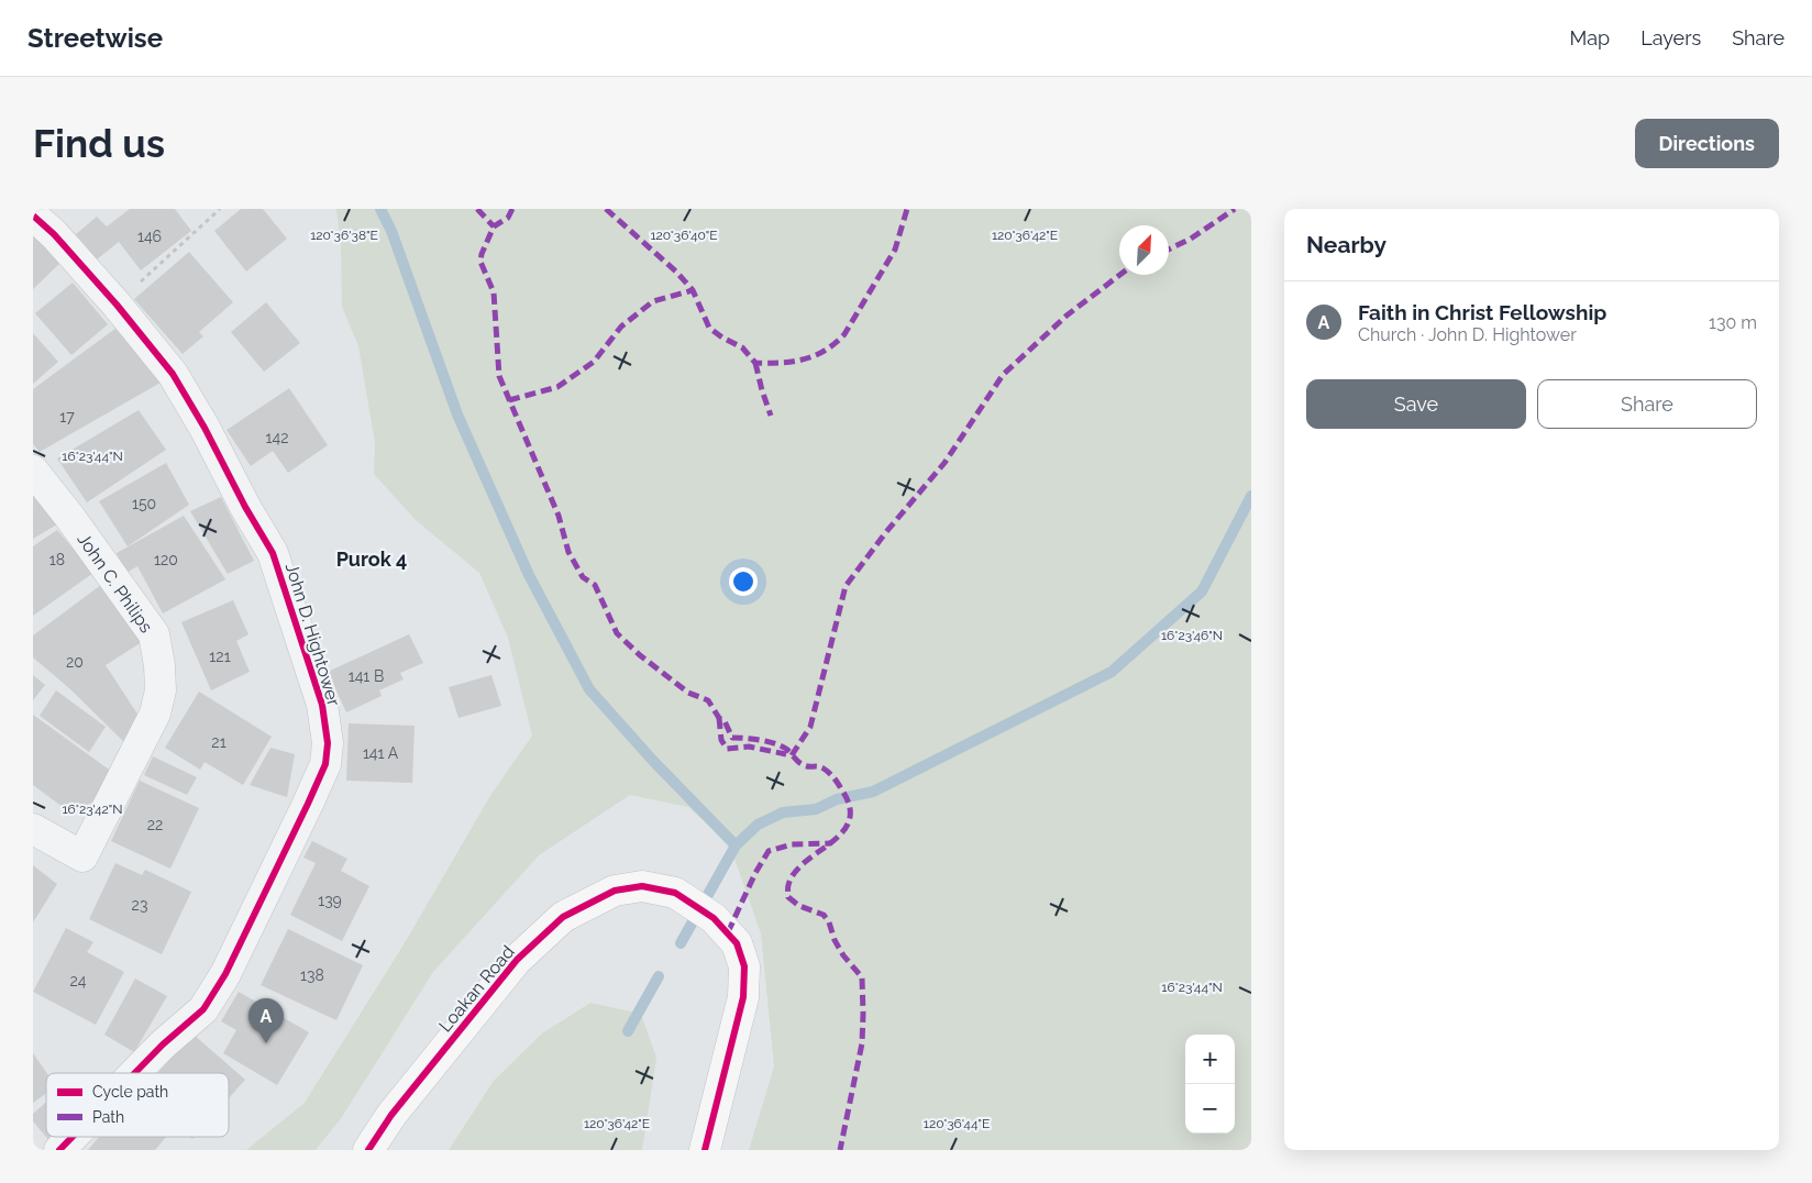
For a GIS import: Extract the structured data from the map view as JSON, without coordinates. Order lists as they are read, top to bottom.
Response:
{
  "streets": {
    "main road": ["Loakan Road"],
    "street": ["John C. Philips", "John D. Hightower"]
  },
  "districts": ["Purok 4"],
  "house_numbers": [
    "146",
    "17",
    "142",
    "150",
    "18",
    "120",
    "121",
    "20",
    "141 B",
    "21",
    "141 A",
    "22",
    "139",
    "23",
    "138",
    "24"
  ],
  "legend": ["Cycle path", "Path"],
  "north": "top right",
  "page": {
    "header": "Streetwise",
    "nav": ["Map", "Layers", "Share"],
    "buttons": [
      "Directions",
      ["Save", "Share"]
    ],
    "title": "Find us",
    "heading": "Nearby",
    "list": [
      {
        "mark": "A",
        "name": "Faith in Christ Fellowship",
        "note": "Church · John D. Hightower",
        "value": "130 m"
      }
    ],
    "pins": "A",
    "map_buttons": ["+", "−"]
  },
  "coordinates": [
    "120°36'38\"E",
    "120°36'40\"E",
    "120°36'42\"E",
    "16°23'44\"N",
    "16°23'46\"N",
    "16°23'42\"N",
    "120°36'44\"E"
  ]
}
